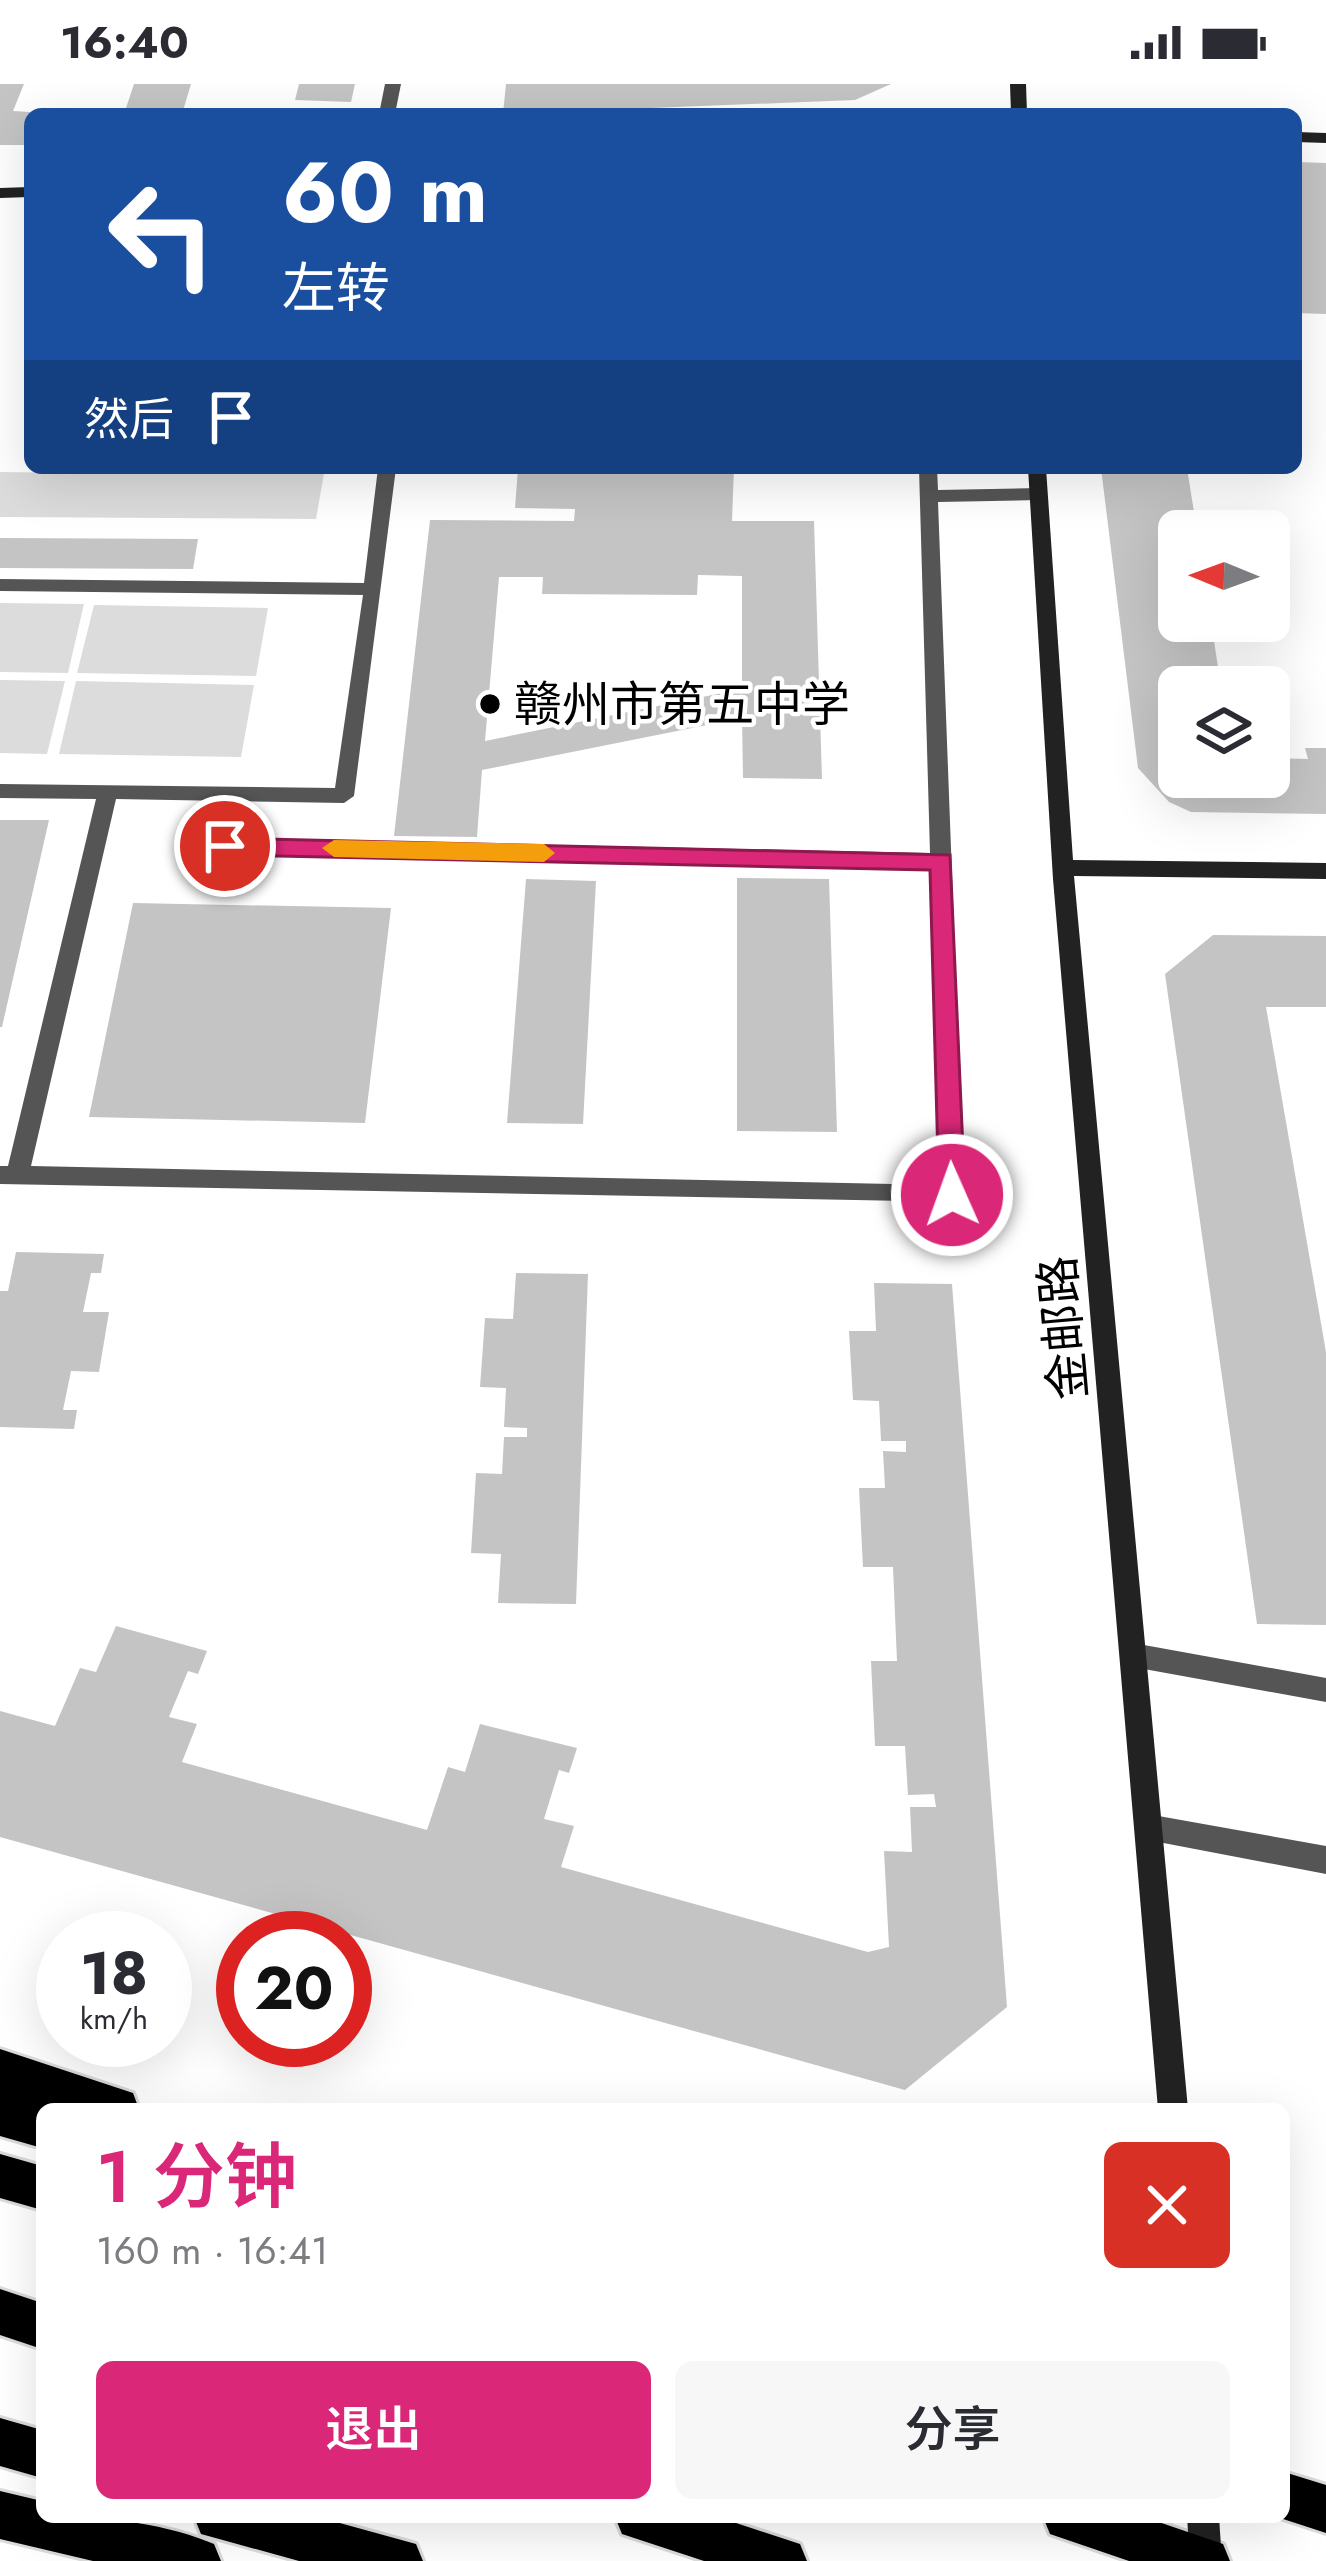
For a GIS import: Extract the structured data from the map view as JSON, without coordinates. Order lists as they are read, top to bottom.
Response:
{
  "streets": {
    "street": ["金邮路"]
  },
  "places": ["赣州市第五中学"],
  "north": "left",
  "page": {
    "status": "16:40",
    "turn": ["60 m", "左转"],
    "then": "然后",
    "speed": "18 km/h",
    "limit": "20",
    "heading": ["1 分钟", "160 m · 16:41"],
    "buttons": ["退出", "分享"]
  }
}
